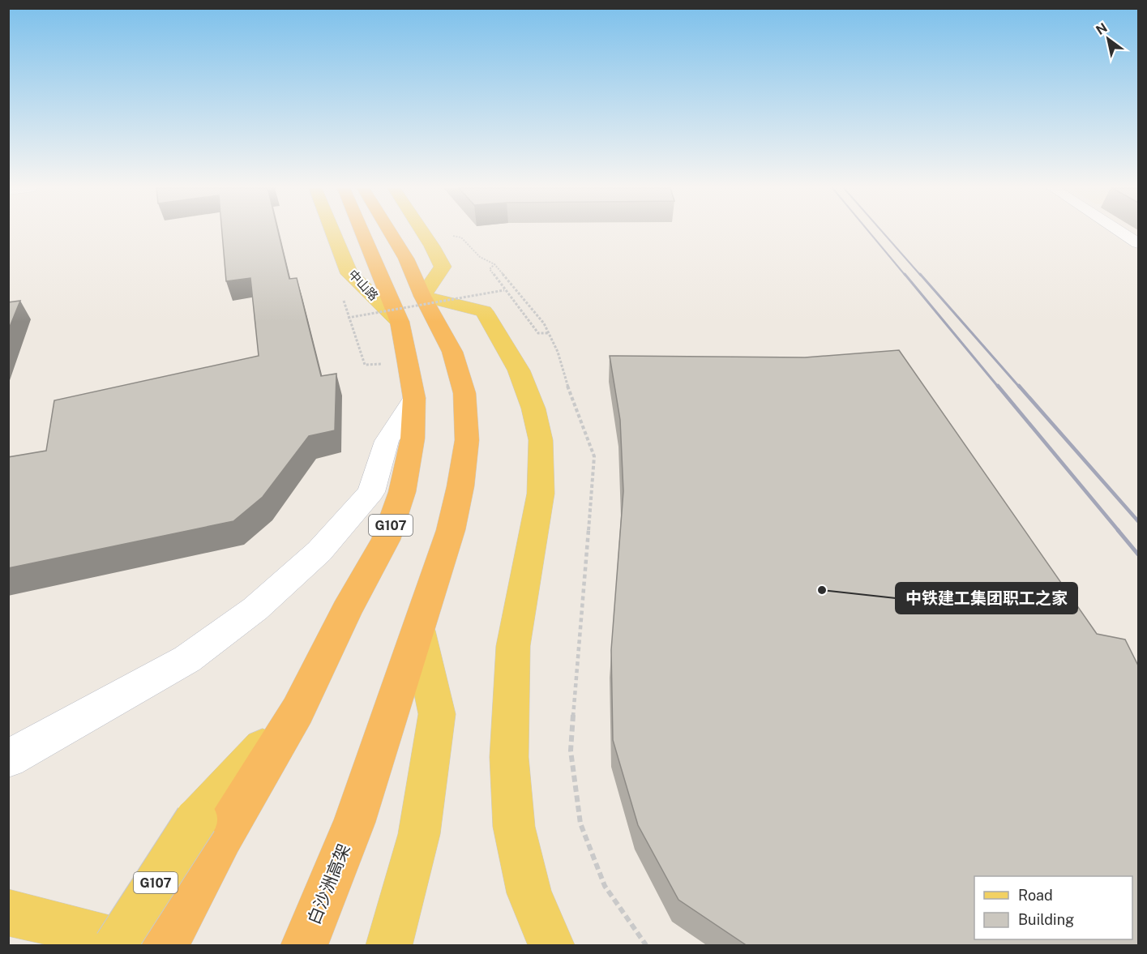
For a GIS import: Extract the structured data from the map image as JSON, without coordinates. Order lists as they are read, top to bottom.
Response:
{
  "streets": {
    "highway": ["G107", "白沙洲高架"],
    "main road": ["中山路"]
  },
  "crossings": [
    ["中山路", "G107"]
  ],
  "places": ["中铁建工集团职工之家"],
  "legend": ["Road", "Building"],
  "north": "top left"
}
